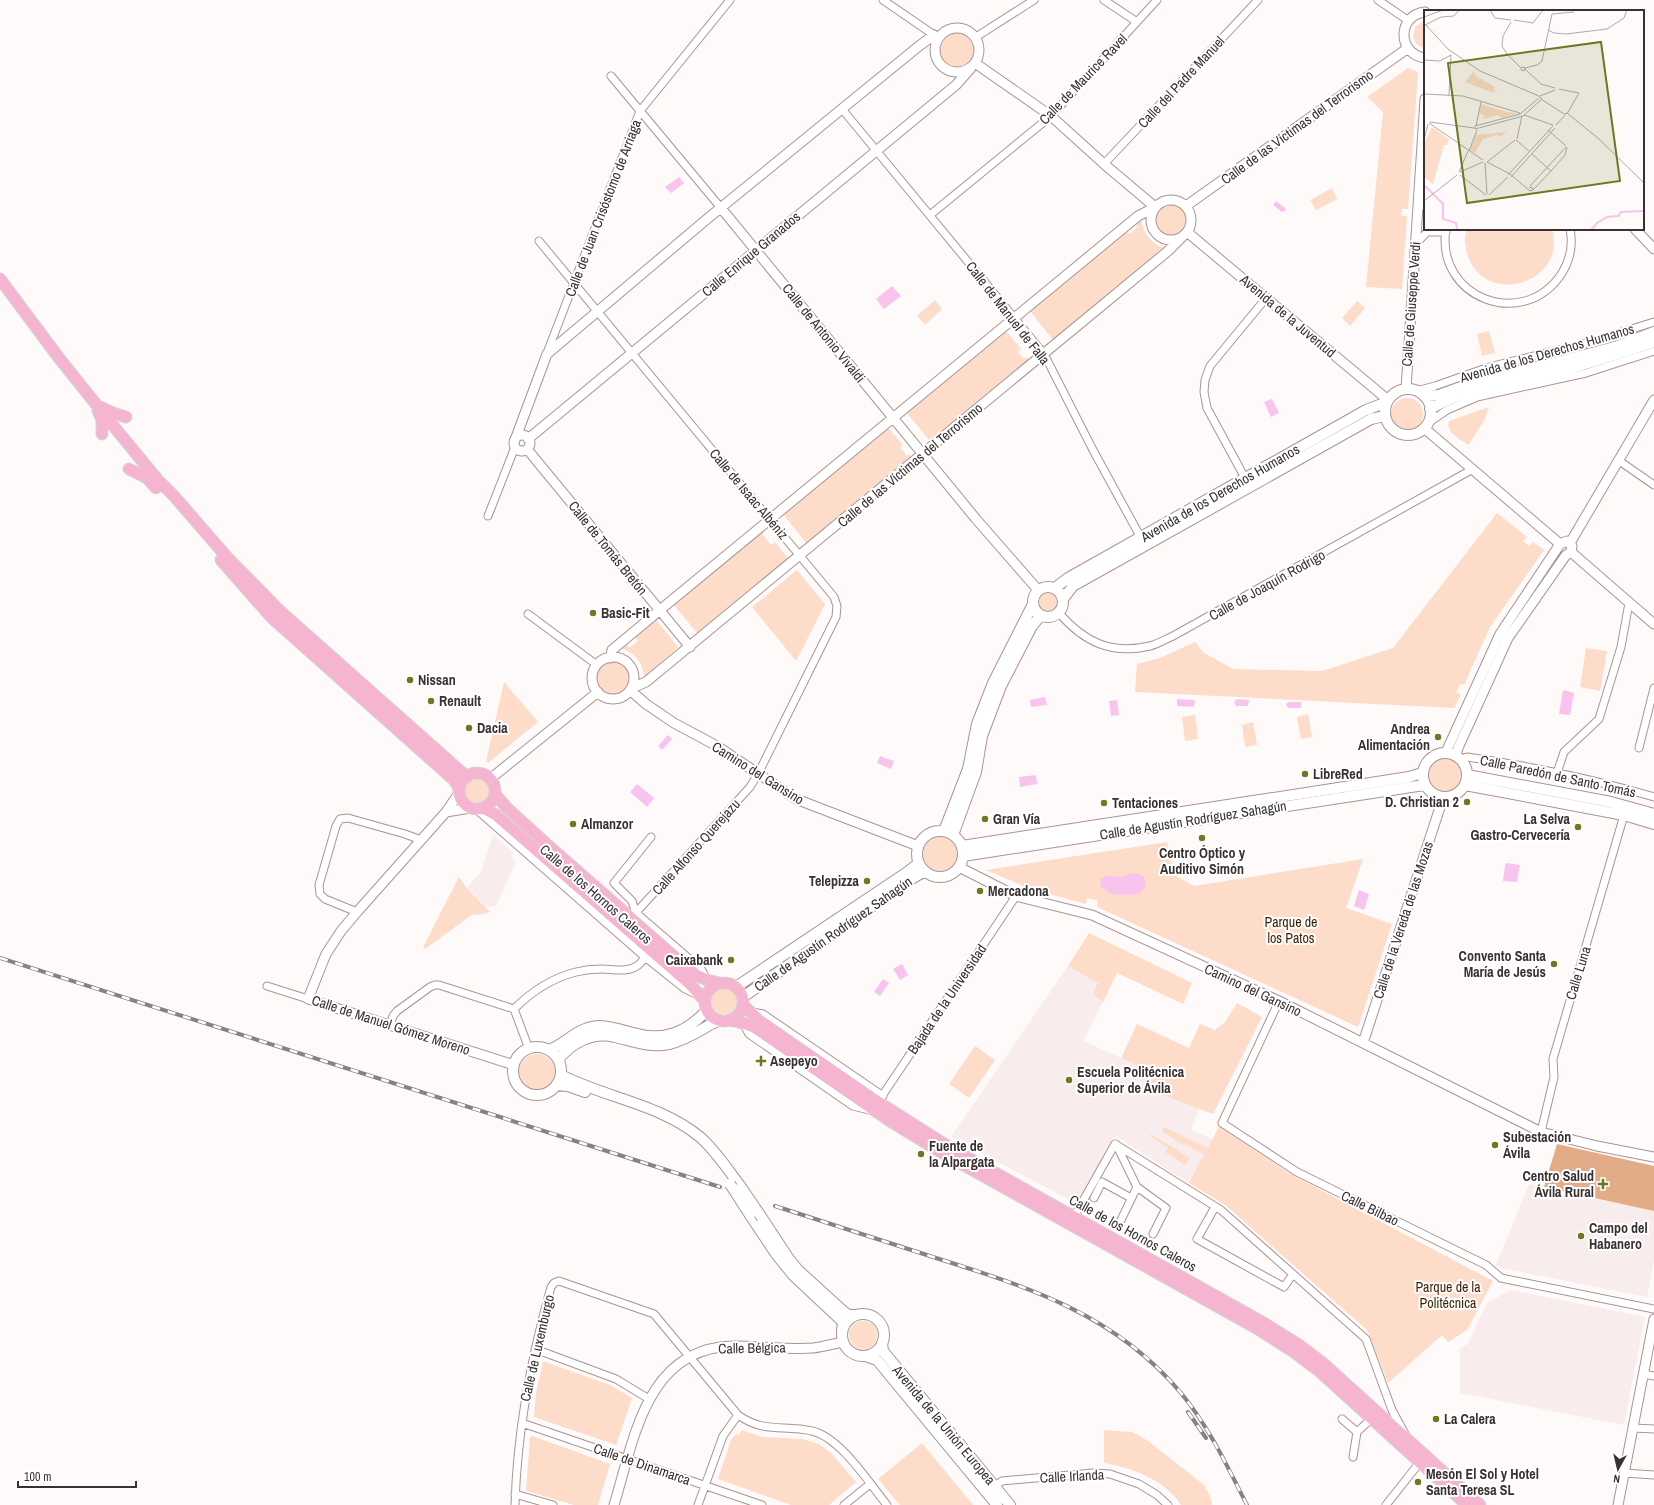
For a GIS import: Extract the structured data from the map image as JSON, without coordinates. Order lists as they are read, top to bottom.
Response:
{
  "streets": {
    "main road": [
      "Avenida de los Derechos Humanos",
      "Calle de Agustín Rodríguez Sahagún",
      "Calle de los Hornos Caleros",
      "Avenida de la Unión Europea"
    ],
    "street": [
      "Calle de Maurice Ravel",
      "Calle del Padre Manuel",
      "Calle de las Víctimas del Terrorismo",
      "Calle de Juan Crisóstomo de Arriaga",
      "Calle Enrique Granados",
      "Calle de Giuseppe Verdi",
      "Calle de Manuel de Falla",
      "Avenida de la Juventud",
      "Calle de Antonio Vivaldi",
      "Calle de Isaac Albéniz",
      "Calle de Tomás Bretón",
      "Calle de Joaquín Rodrigo",
      "Camino del Gansino",
      "Calle Paredón de Santo Tomás",
      "Calle Alfonso Querejazu",
      "Calle de la Vereda de las Mozas",
      "Calle Luna",
      "Bajada de la Universidad",
      "Calle de Manuel Gómez Moreno",
      "Calle Bilbao",
      "Calle de Luxemburgo",
      "Calle Bélgica",
      "Calle de Dinamarca",
      "Calle Irlanda"
    ]
  },
  "crossings": [
    ["Calle de Maurice Ravel", "Calle de Manuel de Falla"],
    ["Calle de las Víctimas del Terrorismo", "Calle de Manuel de Falla"],
    ["Calle de las Víctimas del Terrorismo", "Avenida de la Juventud"],
    ["Calle de las Víctimas del Terrorismo", "Calle de Antonio Vivaldi"],
    ["Calle de las Víctimas del Terrorismo", "Calle de Isaac Albéniz"],
    ["Calle de las Víctimas del Terrorismo", "Calle de Tomás Bretón"],
    ["Calle de las Víctimas del Terrorismo", "Camino del Gansino"],
    ["Calle de Juan Crisóstomo de Arriaga", "Calle Enrique Granados"],
    ["Calle de Juan Crisóstomo de Arriaga", "Calle de Antonio Vivaldi"],
    ["Calle de Juan Crisóstomo de Arriaga", "Calle de Isaac Albéniz"],
    ["Calle de Juan Crisóstomo de Arriaga", "Calle de Tomás Bretón"],
    ["Calle Enrique Granados", "Calle de Manuel de Falla"],
    ["Calle Enrique Granados", "Calle de Antonio Vivaldi"],
    ["Calle Enrique Granados", "Calle de Isaac Albéniz"],
    ["Calle Enrique Granados", "Calle de Tomás Bretón"],
    ["Calle de Giuseppe Verdi", "Avenida de la Juventud"],
    ["Calle de Giuseppe Verdi", "Avenida de los Derechos Humanos"],
    ["Calle de Manuel de Falla", "Avenida de los Derechos Humanos"],
    ["Avenida de la Juventud", "Avenida de los Derechos Humanos"],
    ["Calle de Antonio Vivaldi", "Avenida de los Derechos Humanos"],
    ["Calle de Antonio Vivaldi", "Calle de Joaquín Rodrigo"],
    ["Avenida de los Derechos Humanos", "Calle de Joaquín Rodrigo"],
    ["Calle de Isaac Albéniz", "Camino del Gansino"],
    ["Calle de Isaac Albéniz", "Calle Alfonso Querejazu"],
    ["Camino del Gansino", "Calle de Agustín Rodríguez Sahagún"],
    ["Camino del Gansino", "Calle Alfonso Querejazu"],
    ["Camino del Gansino", "Calle de la Vereda de las Mozas"],
    ["Camino del Gansino", "Calle Luna"],
    ["Camino del Gansino", "Bajada de la Universidad"],
    ["Camino del Gansino", "Calle Bilbao"],
    ["Calle Paredón de Santo Tomás", "Calle de Agustín Rodríguez Sahagún"],
    ["Calle Paredón de Santo Tomás", "Calle de la Vereda de las Mozas"],
    ["Calle de Agustín Rodríguez Sahagún", "Calle de los Hornos Caleros"],
    ["Calle de Agustín Rodríguez Sahagún", "Calle de la Vereda de las Mozas"],
    ["Calle Alfonso Querejazu", "Calle de los Hornos Caleros"],
    ["Calle de los Hornos Caleros", "Bajada de la Universidad"],
    ["Calle de Luxemburgo", "Calle Bélgica"],
    ["Calle de Luxemburgo", "Calle de Dinamarca"],
    ["Calle Bélgica", "Avenida de la Unión Europea"],
    ["Calle Bélgica", "Calle de Dinamarca"],
    ["Avenida de la Unión Europea", "Calle Irlanda"]
  ],
  "parks": ["Parque de los Patos", "Parque de la Politécnica"],
  "places": {
    "other": [
      "Basic-Fit",
      "Nissan",
      "Renault",
      "Dacia",
      "Andrea Alimentación",
      "LibreRed",
      "D. Christian 2",
      "Tentaciones",
      "Gran Vía",
      "Almanzor",
      "La Selva Gastro-Cervecería",
      "Centro Óptico y Auditivo Simón",
      "Telepizza",
      "Mercadona",
      "Caixabank",
      "Convento Santa María de Jesús",
      "Escuela Politécnica Superior de Ávila",
      "Subestación Ávila",
      "Fuente de la Alpargata",
      "Campo del Habanero",
      "La Calera",
      "Mesón El Sol y Hotel Santa Teresa SL"
    ],
    "health": ["Asepeyo", "Centro Salud Ávila Rural"]
  },
  "scale_bar": "100 m",
  "north": "bottom"
}
